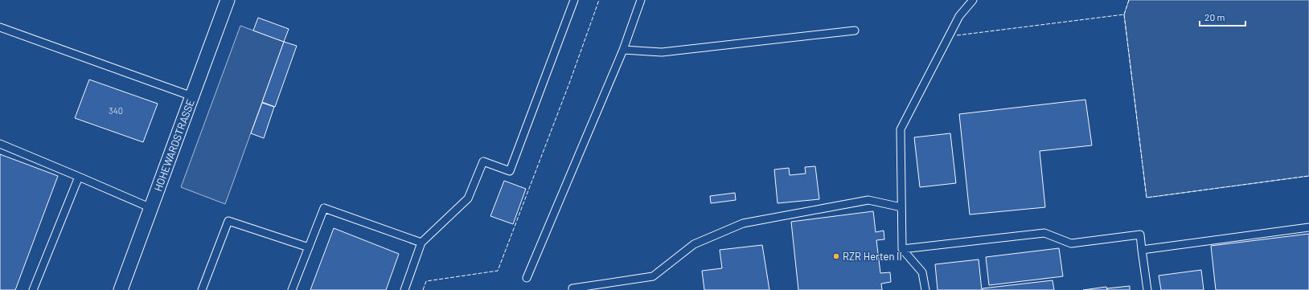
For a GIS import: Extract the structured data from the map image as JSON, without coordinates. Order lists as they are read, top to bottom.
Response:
{
  "streets": {
    "street": ["HOHEWARDSTRASSE"]
  },
  "places": ["RZR Herten II"],
  "house_numbers": ["340"],
  "scale_bar": "20 m"
}
